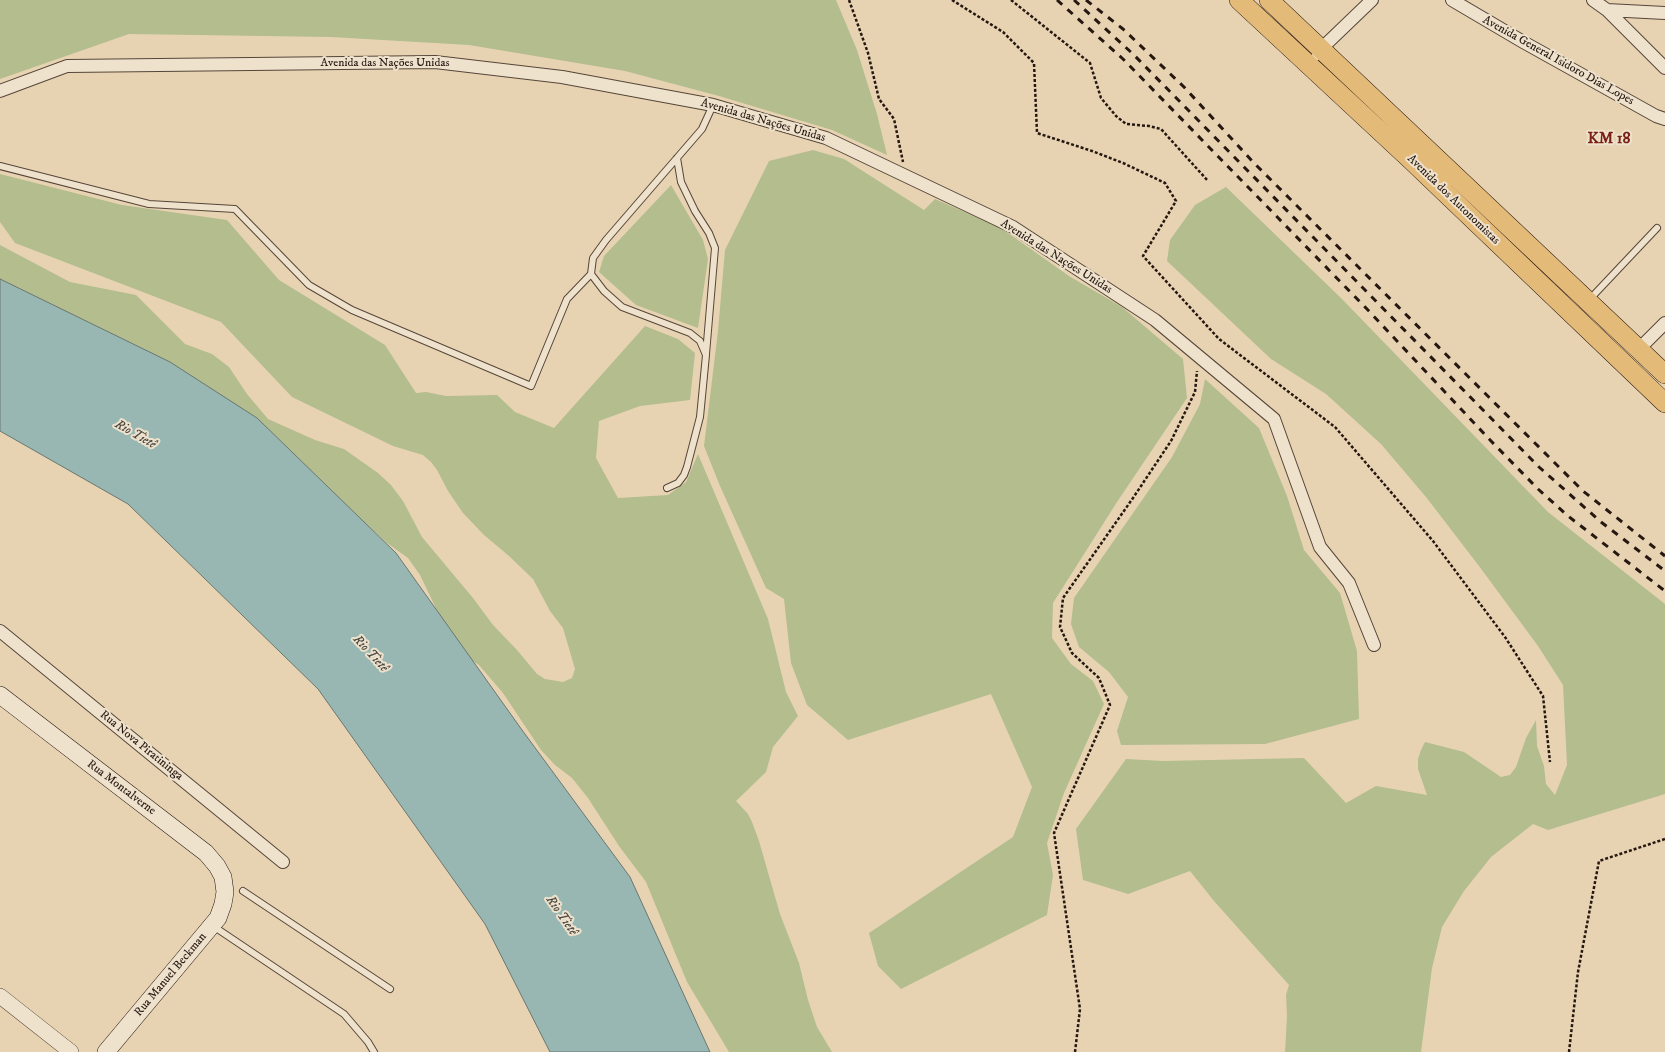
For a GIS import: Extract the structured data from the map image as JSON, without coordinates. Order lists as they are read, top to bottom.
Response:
{
  "streets": {
    "main road": ["Avenida dos Autonomistas", "Rua Montalverne", "Rua Manuel Beckman"],
    "street": ["Avenida General Isidoro Dias Lopes", "Avenida das Nações Unidas", "Rua Nova Piratininga"]
  },
  "crossings": [
    ["Rua Montalverne", "Rua Manuel Beckman"]
  ],
  "districts": ["KM 18"],
  "water": ["Rio Tietê"]
}
